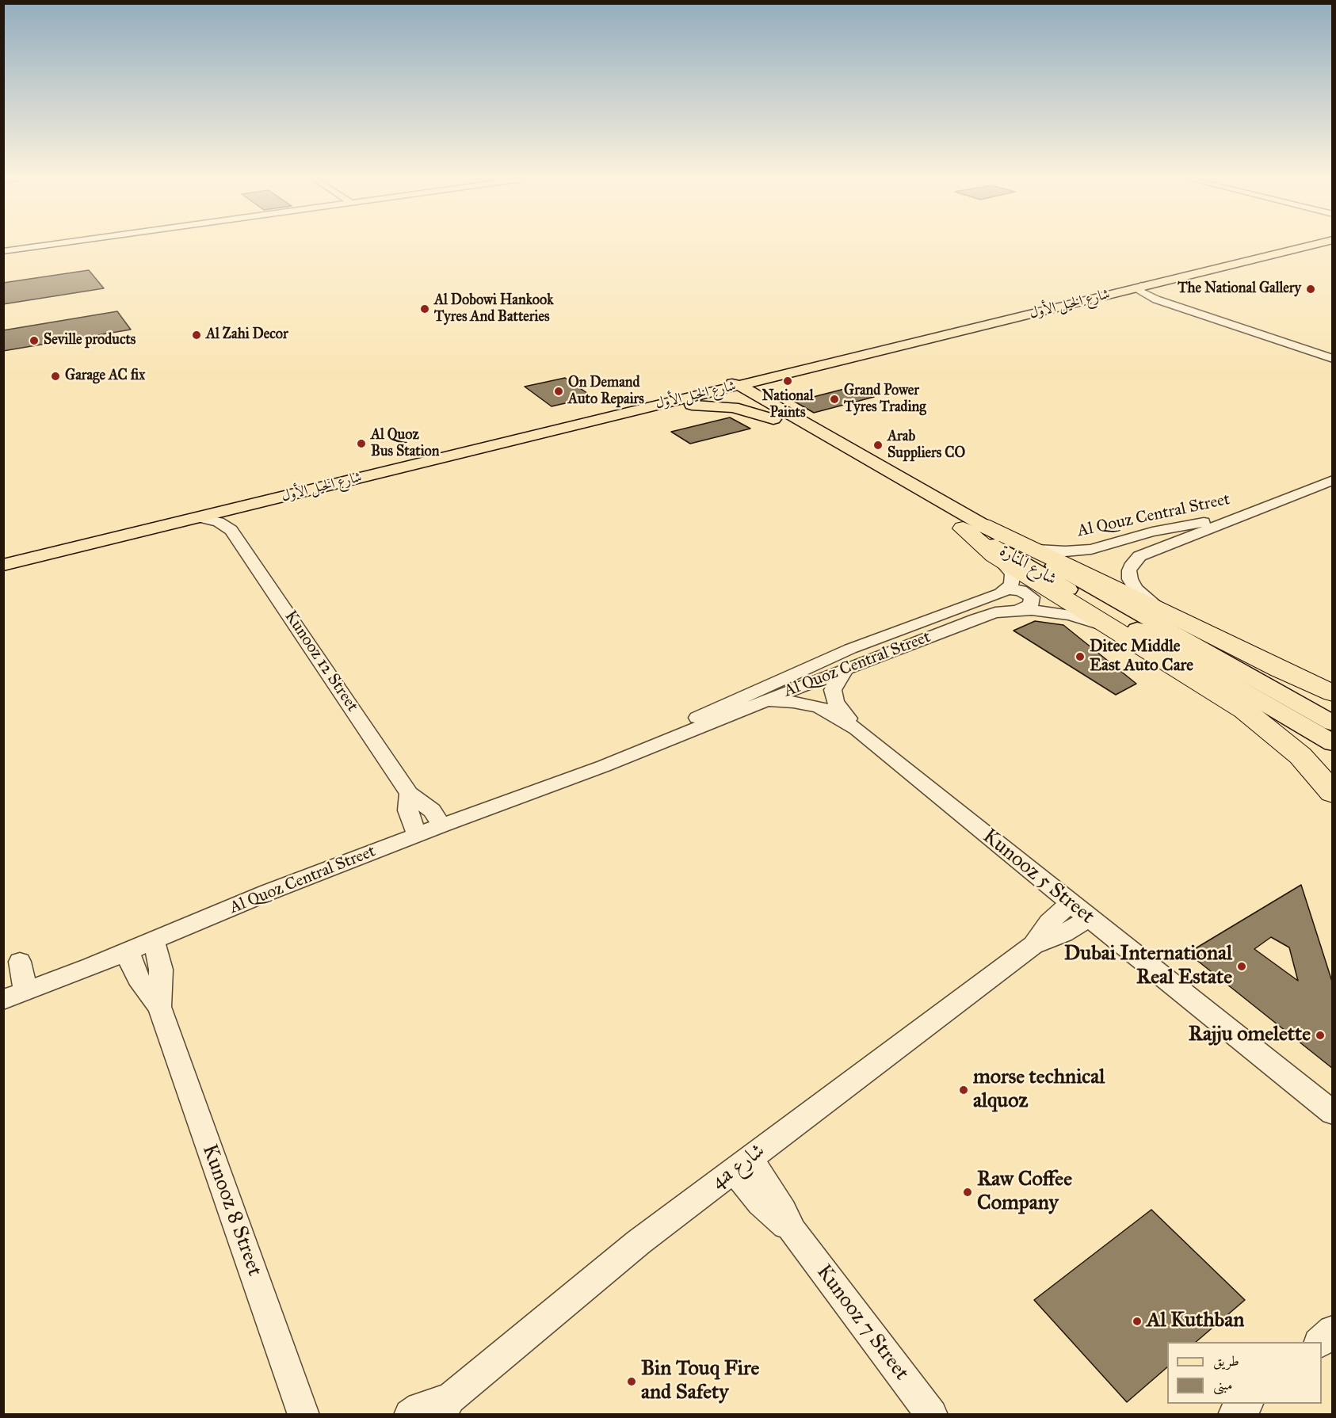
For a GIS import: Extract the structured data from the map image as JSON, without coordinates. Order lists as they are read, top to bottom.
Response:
{
  "streets": {
    "main road": ["شارع الخيل الأول", "شارع المنارة"],
    "street": [
      "Al Qouz Central Street",
      "Kunooz 12 Street",
      "Al Quoz Central Street",
      "Kunooz 5 Street",
      "4a شارع",
      "Kunooz 8 Street",
      "Kunooz 7 Street"
    ]
  },
  "crossings": [
    ["شارع الخيل الأول", "شارع المنارة"],
    ["Kunooz 12 Street", "Al Quoz Central Street"],
    ["Al Quoz Central Street", "Kunooz 5 Street"],
    ["Al Quoz Central Street", "Kunooz 8 Street"],
    ["Kunooz 5 Street", "4a شارع"],
    ["4a شارع", "Kunooz 7 Street"]
  ],
  "places": [
    "The National Gallery",
    "Al Dobowi Hankook Tyres And Batteries",
    "Al Zahi Decor",
    "Seville products",
    "Garage AC fix",
    "National Paints",
    "On Demand Auto Repairs",
    "Grand Power Tyres Trading",
    "Al Quoz Bus Station",
    "Arab Suppliers CO",
    "Ditec Middle East Auto Care",
    "Dubai International Real Estate",
    "Rajju omelette",
    "morse technical alquoz",
    "Raw Coffee Company",
    "Al Kuthban",
    "Bin Touq Fire and Safety"
  ],
  "legend": ["طريق", "مبنى"]
}
